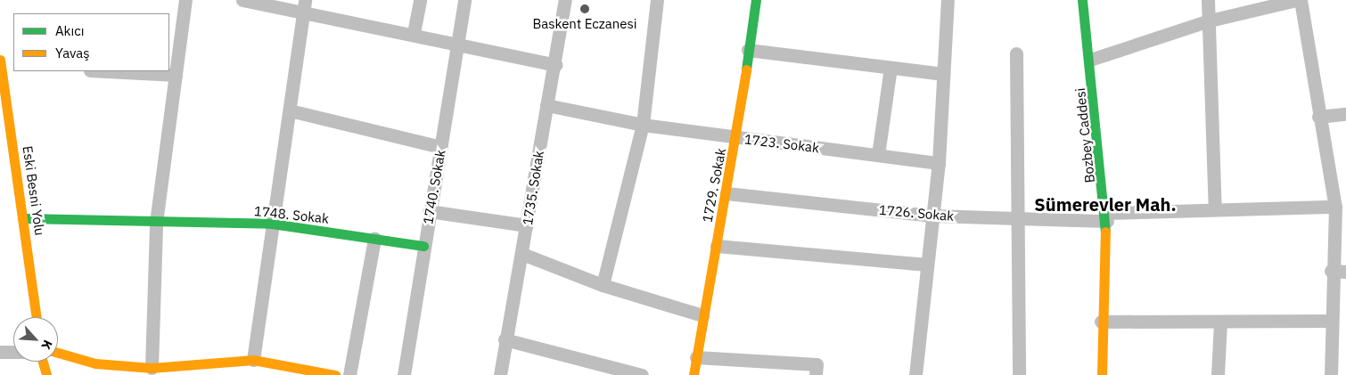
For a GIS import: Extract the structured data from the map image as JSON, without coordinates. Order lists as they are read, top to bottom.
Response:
{
  "streets": {
    "street": [
      "Bozbey Caddesi",
      "1723. Sokak",
      "1729. Sokak",
      "1740. Sokak",
      "1735. Sokak",
      "Eski Besni Yolu",
      "1726. Sokak",
      "1748. Sokak"
    ]
  },
  "crossings": [
    ["Bozbey Caddesi", "1726. Sokak"],
    ["1723. Sokak", "1729. Sokak"],
    ["1723. Sokak", "1735. Sokak"],
    ["1729. Sokak", "1726. Sokak"],
    ["1740. Sokak", "1748. Sokak"],
    ["Eski Besni Yolu", "1748. Sokak"]
  ],
  "districts": ["Sümerevler Mah."],
  "places": ["Baskent Eczanesi"],
  "legend": ["Akıcı", "Yavaş"],
  "north": "bottom right"
}
